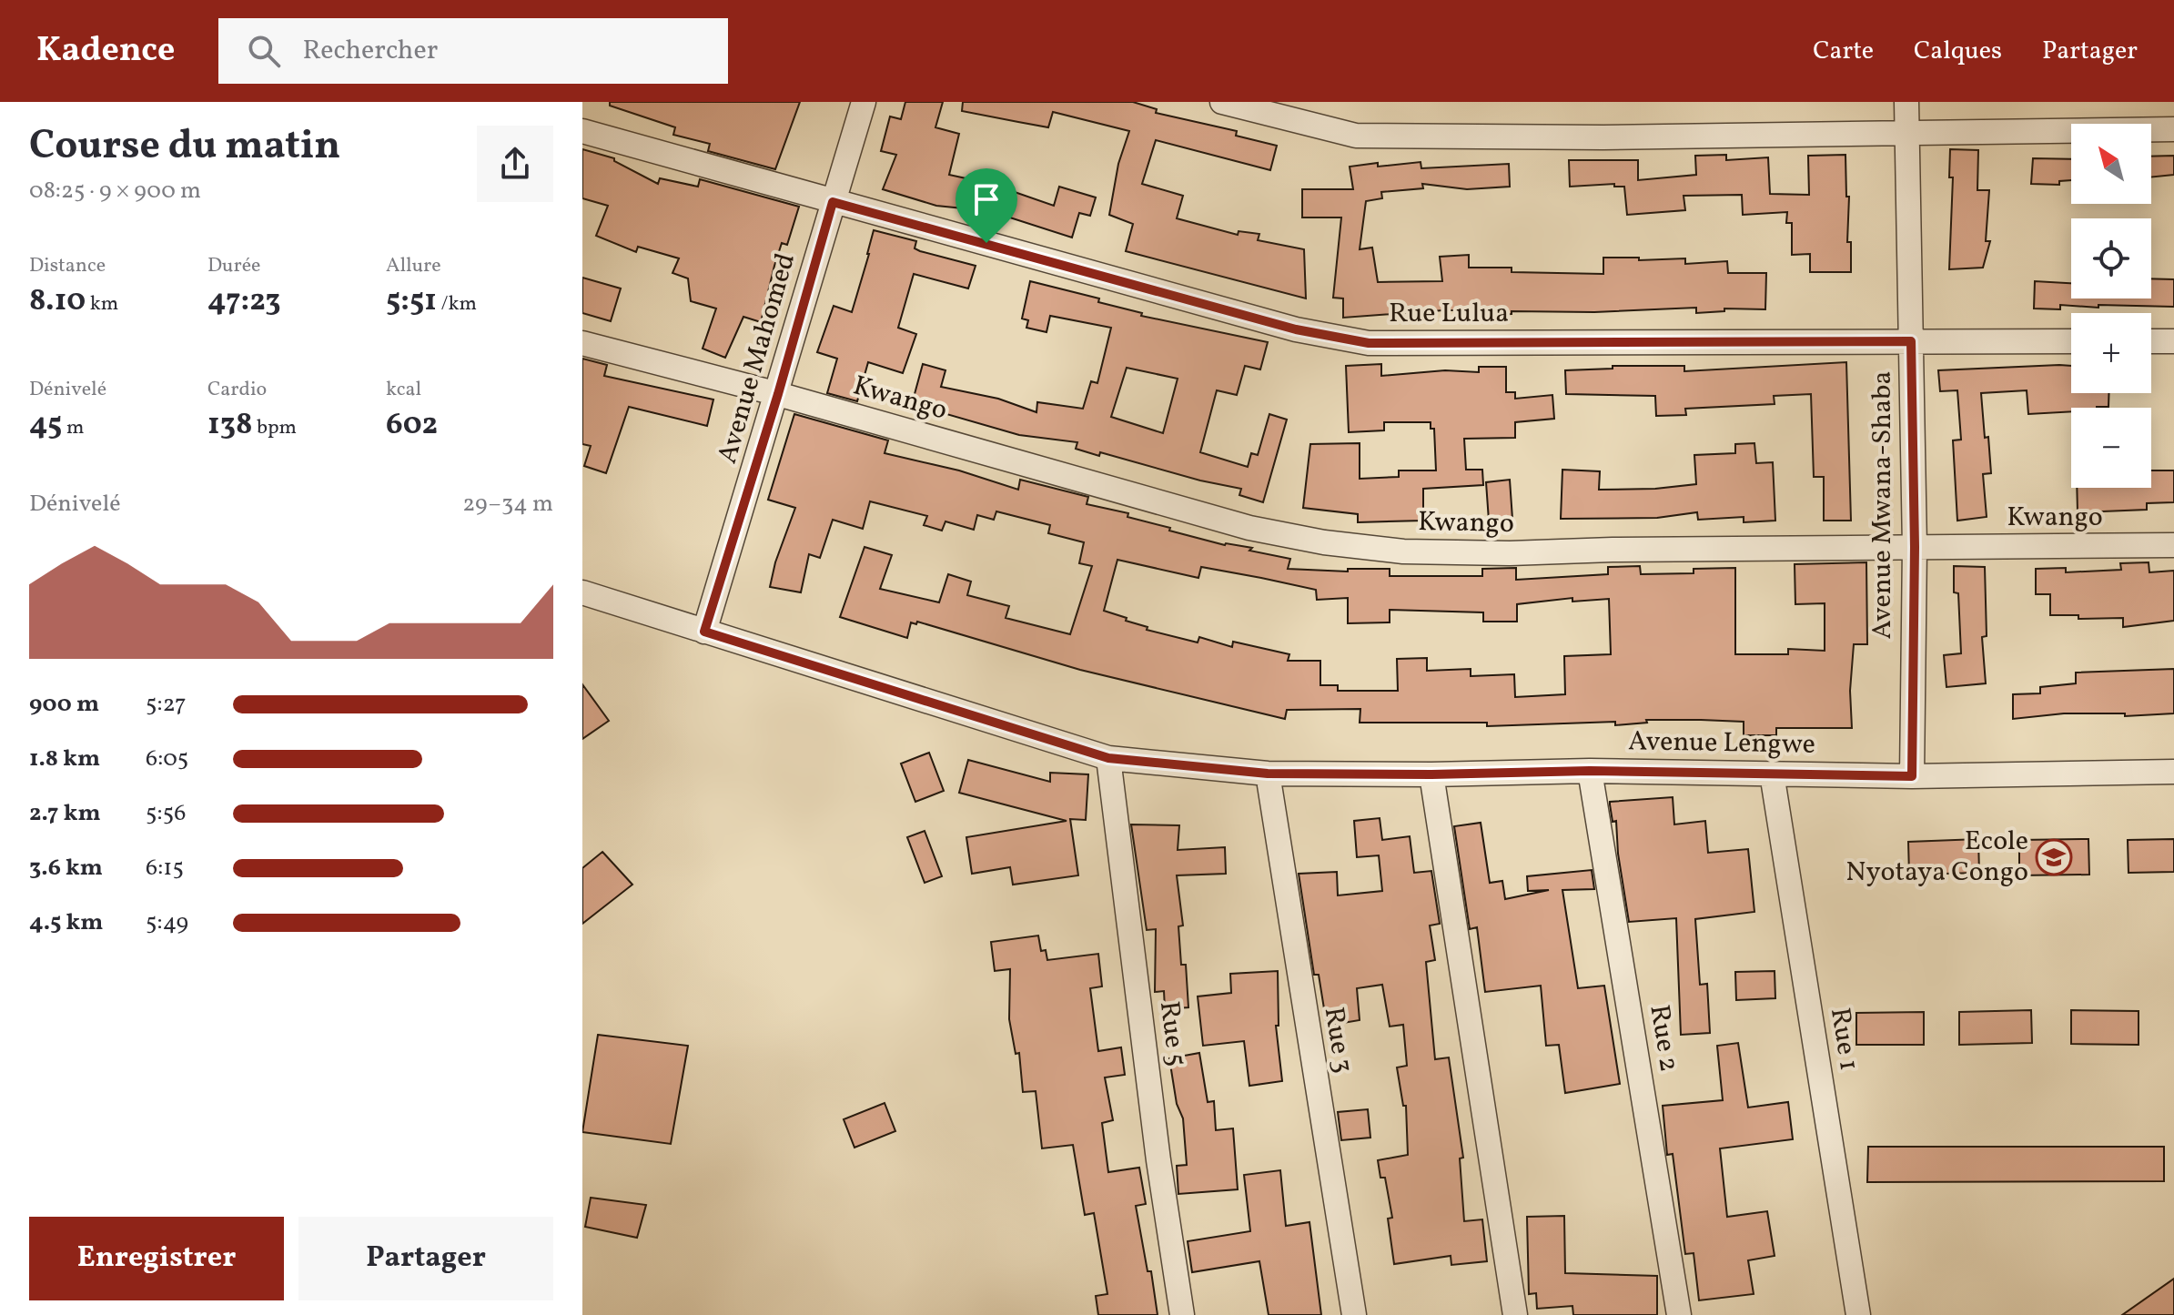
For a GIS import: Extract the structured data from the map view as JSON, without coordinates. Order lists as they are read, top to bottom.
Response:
{
  "streets": {
    "street": [
      "Rue Lulua",
      "Avenue Mahomed",
      "Kwango",
      "Avenue Mwana-Shaba",
      "Avenue Lengwe",
      "Rue 5",
      "Rue 2",
      "Rue 1",
      "Rue 3"
    ]
  },
  "crossings": [
    ["Rue Lulua", "Avenue Mahomed"],
    ["Rue Lulua", "Avenue Mwana-Shaba"],
    ["Avenue Mahomed", "Kwango"],
    ["Avenue Mahomed", "Avenue Lengwe"],
    ["Kwango", "Avenue Mwana-Shaba"],
    ["Avenue Mwana-Shaba", "Avenue Lengwe"],
    ["Avenue Lengwe", "Rue 5"],
    ["Avenue Lengwe", "Rue 2"],
    ["Avenue Lengwe", "Rue 1"],
    ["Avenue Lengwe", "Rue 3"]
  ],
  "places": {
    "school or university": ["Ecole Nyotaya Congo"]
  },
  "north": "top left",
  "page": {
    "header": "Kadence",
    "search": "Rechercher",
    "nav": ["Carte", "Calques", "Partager"],
    "heading": ["Course du matin", "08:25 · 9 × 900 m"],
    "map_buttons": ["+", "−"],
    "stats": [
      ["Distance", "8.10 km"],
      ["Durée", "47:23"],
      ["Allure", "5:51 /km"],
      ["Dénivelé", "45 m"],
      ["Cardio", "138 bpm"],
      ["kcal", "602"]
    ],
    "chart": ["Dénivelé", "29–34 m"],
    "list": [
      {
        "name": "900 m",
        "note": "5:27"
      },
      {
        "name": "1.8 km",
        "note": "6:05"
      },
      {
        "name": "2.7 km",
        "note": "5:56"
      },
      {
        "name": "3.6 km",
        "note": "6:15"
      },
      {
        "name": "4.5 km",
        "note": "5:49"
      }
    ],
    "buttons": ["Enregistrer", "Partager"]
  }
}
